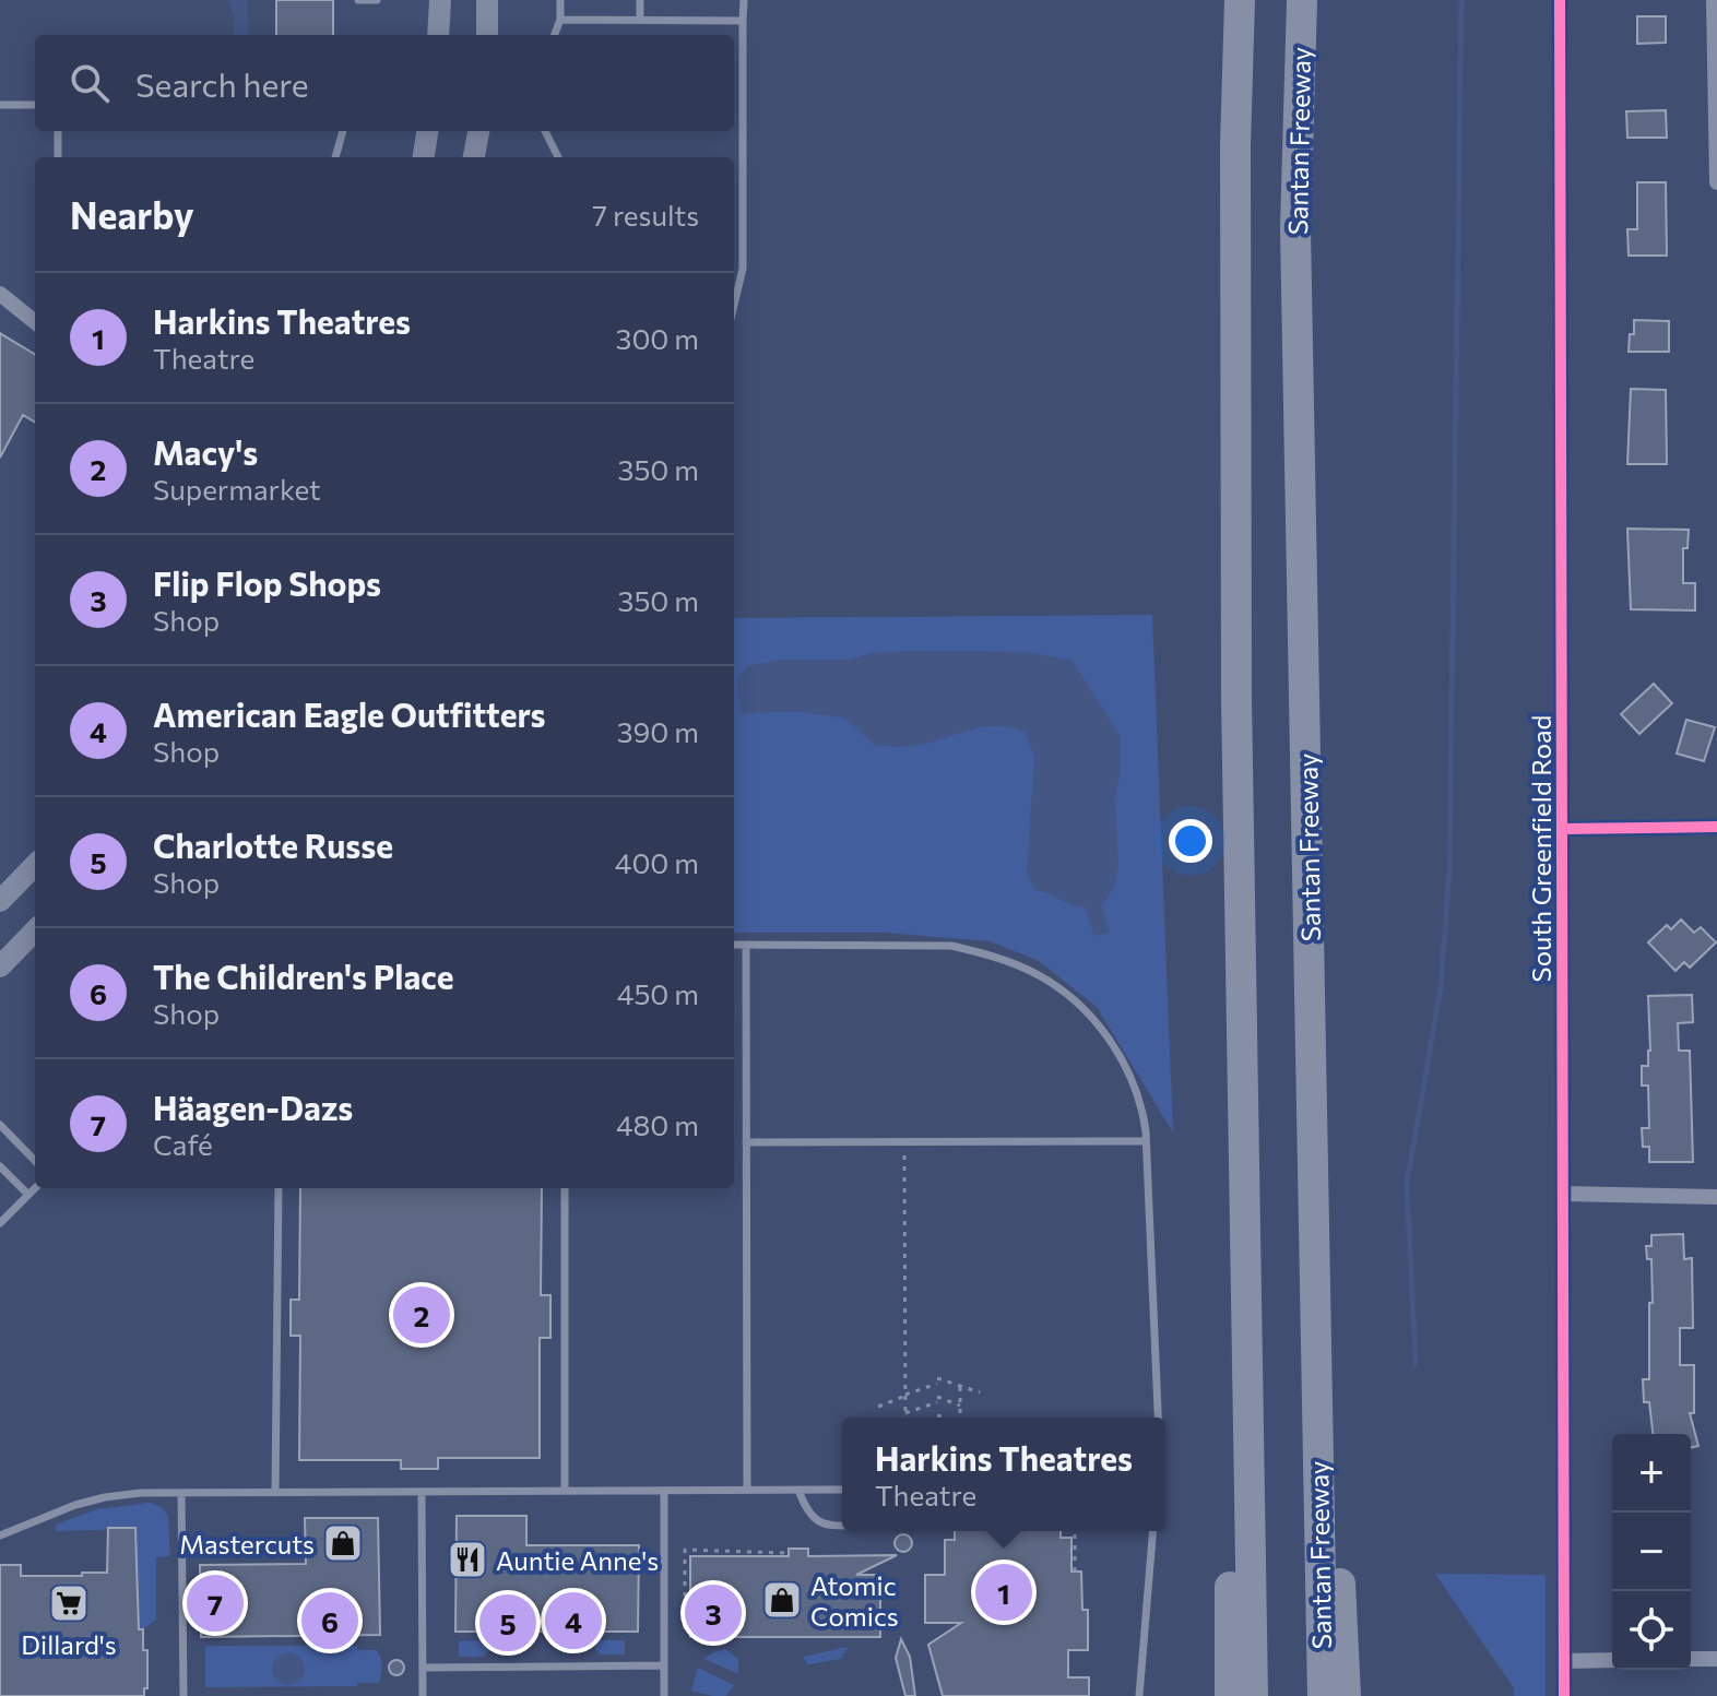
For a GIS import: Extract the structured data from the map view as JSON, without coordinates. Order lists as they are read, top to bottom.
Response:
{
  "streets": {
    "highway": ["Santan Freeway"],
    "street": ["South Greenfield Road"]
  },
  "places": {
    "shop": ["Mastercuts", "Atomic Comics"],
    "restaurant": ["Auntie Anne's"],
    "supermarket": ["Dillard's"]
  },
  "page": {
    "search": "Search here",
    "heading": ["Nearby", "7 results"],
    "list": [
      {
        "mark": "1",
        "name": "Harkins Theatres",
        "note": "Theatre",
        "value": "300 m"
      },
      {
        "mark": "2",
        "name": "Macy's",
        "note": "Supermarket",
        "value": "350 m"
      },
      {
        "mark": "3",
        "name": "Flip Flop Shops",
        "note": "Shop",
        "value": "350 m"
      },
      {
        "mark": "4",
        "name": "American Eagle Outfitters",
        "note": "Shop",
        "value": "390 m"
      },
      {
        "mark": "5",
        "name": "Charlotte Russe",
        "note": "Shop",
        "value": "400 m"
      },
      {
        "mark": "6",
        "name": "The Children's Place",
        "note": "Shop",
        "value": "450 m"
      },
      {
        "mark": "7",
        "name": "Häagen-Dazs",
        "note": "Café",
        "value": "480 m"
      }
    ],
    "pins": [
      "2",
      "1",
      "7",
      "3",
      "4",
      "6",
      "5"
    ],
    "popup": ["Harkins Theatres", "Theatre"],
    "map_buttons": ["+", "−"]
  }
}
